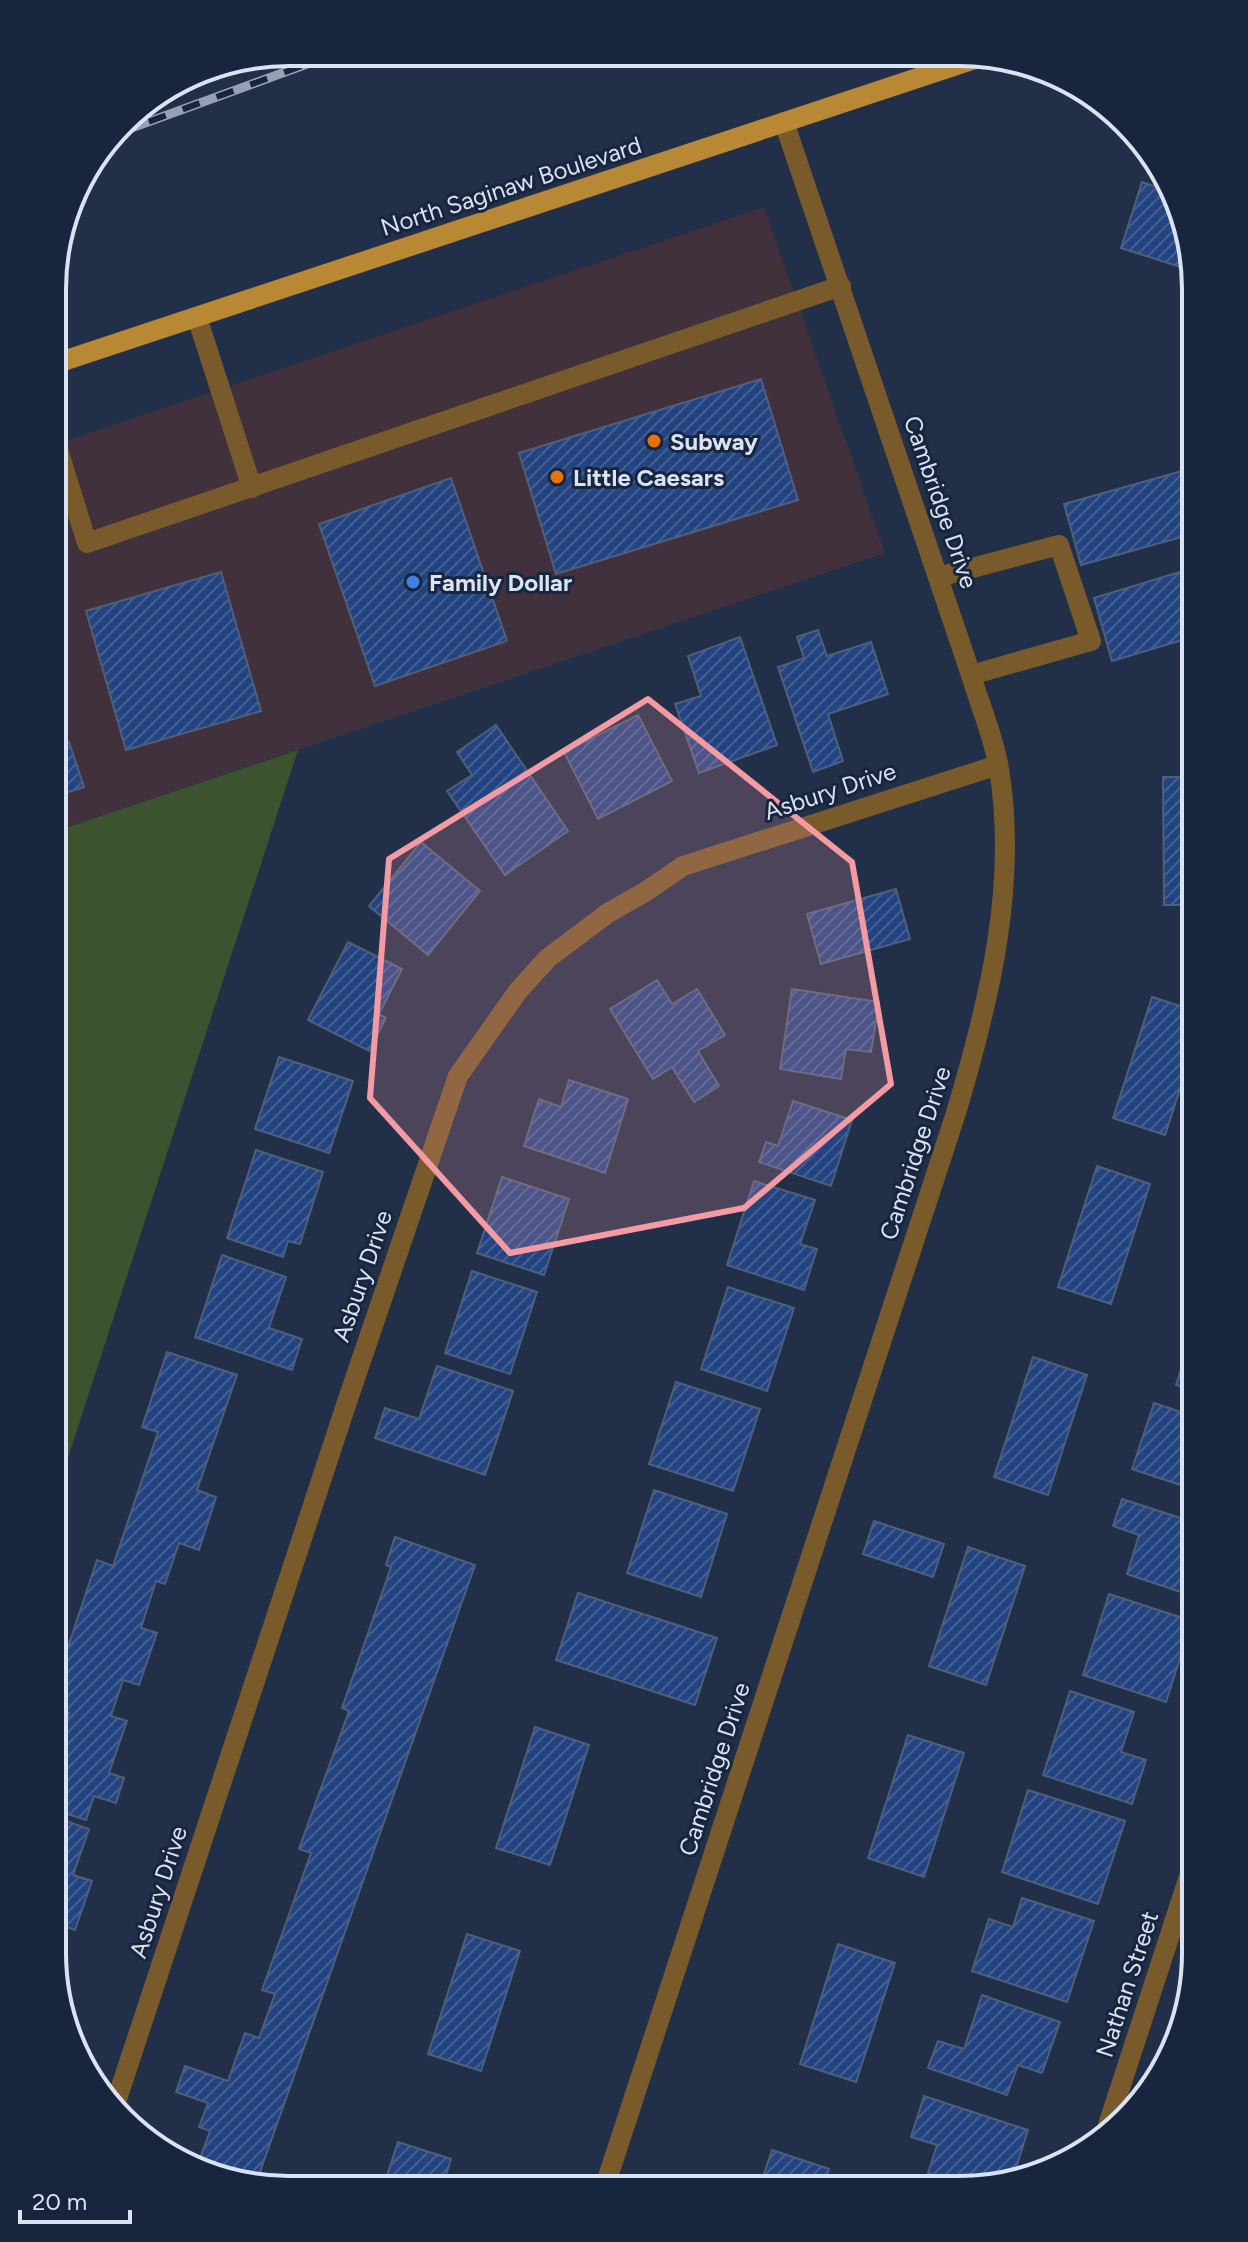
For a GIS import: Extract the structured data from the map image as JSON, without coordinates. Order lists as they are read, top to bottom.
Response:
{
  "streets": {
    "main road": ["North Saginaw Boulevard"],
    "street": ["Cambridge Drive", "Asbury Drive", "Nathan Street"]
  },
  "crossings": [
    ["North Saginaw Boulevard", "Cambridge Drive"],
    ["Cambridge Drive", "Asbury Drive"]
  ],
  "places": ["Subway", "Little Caesars", "Family Dollar"],
  "scale_bar": "20 m"
}
